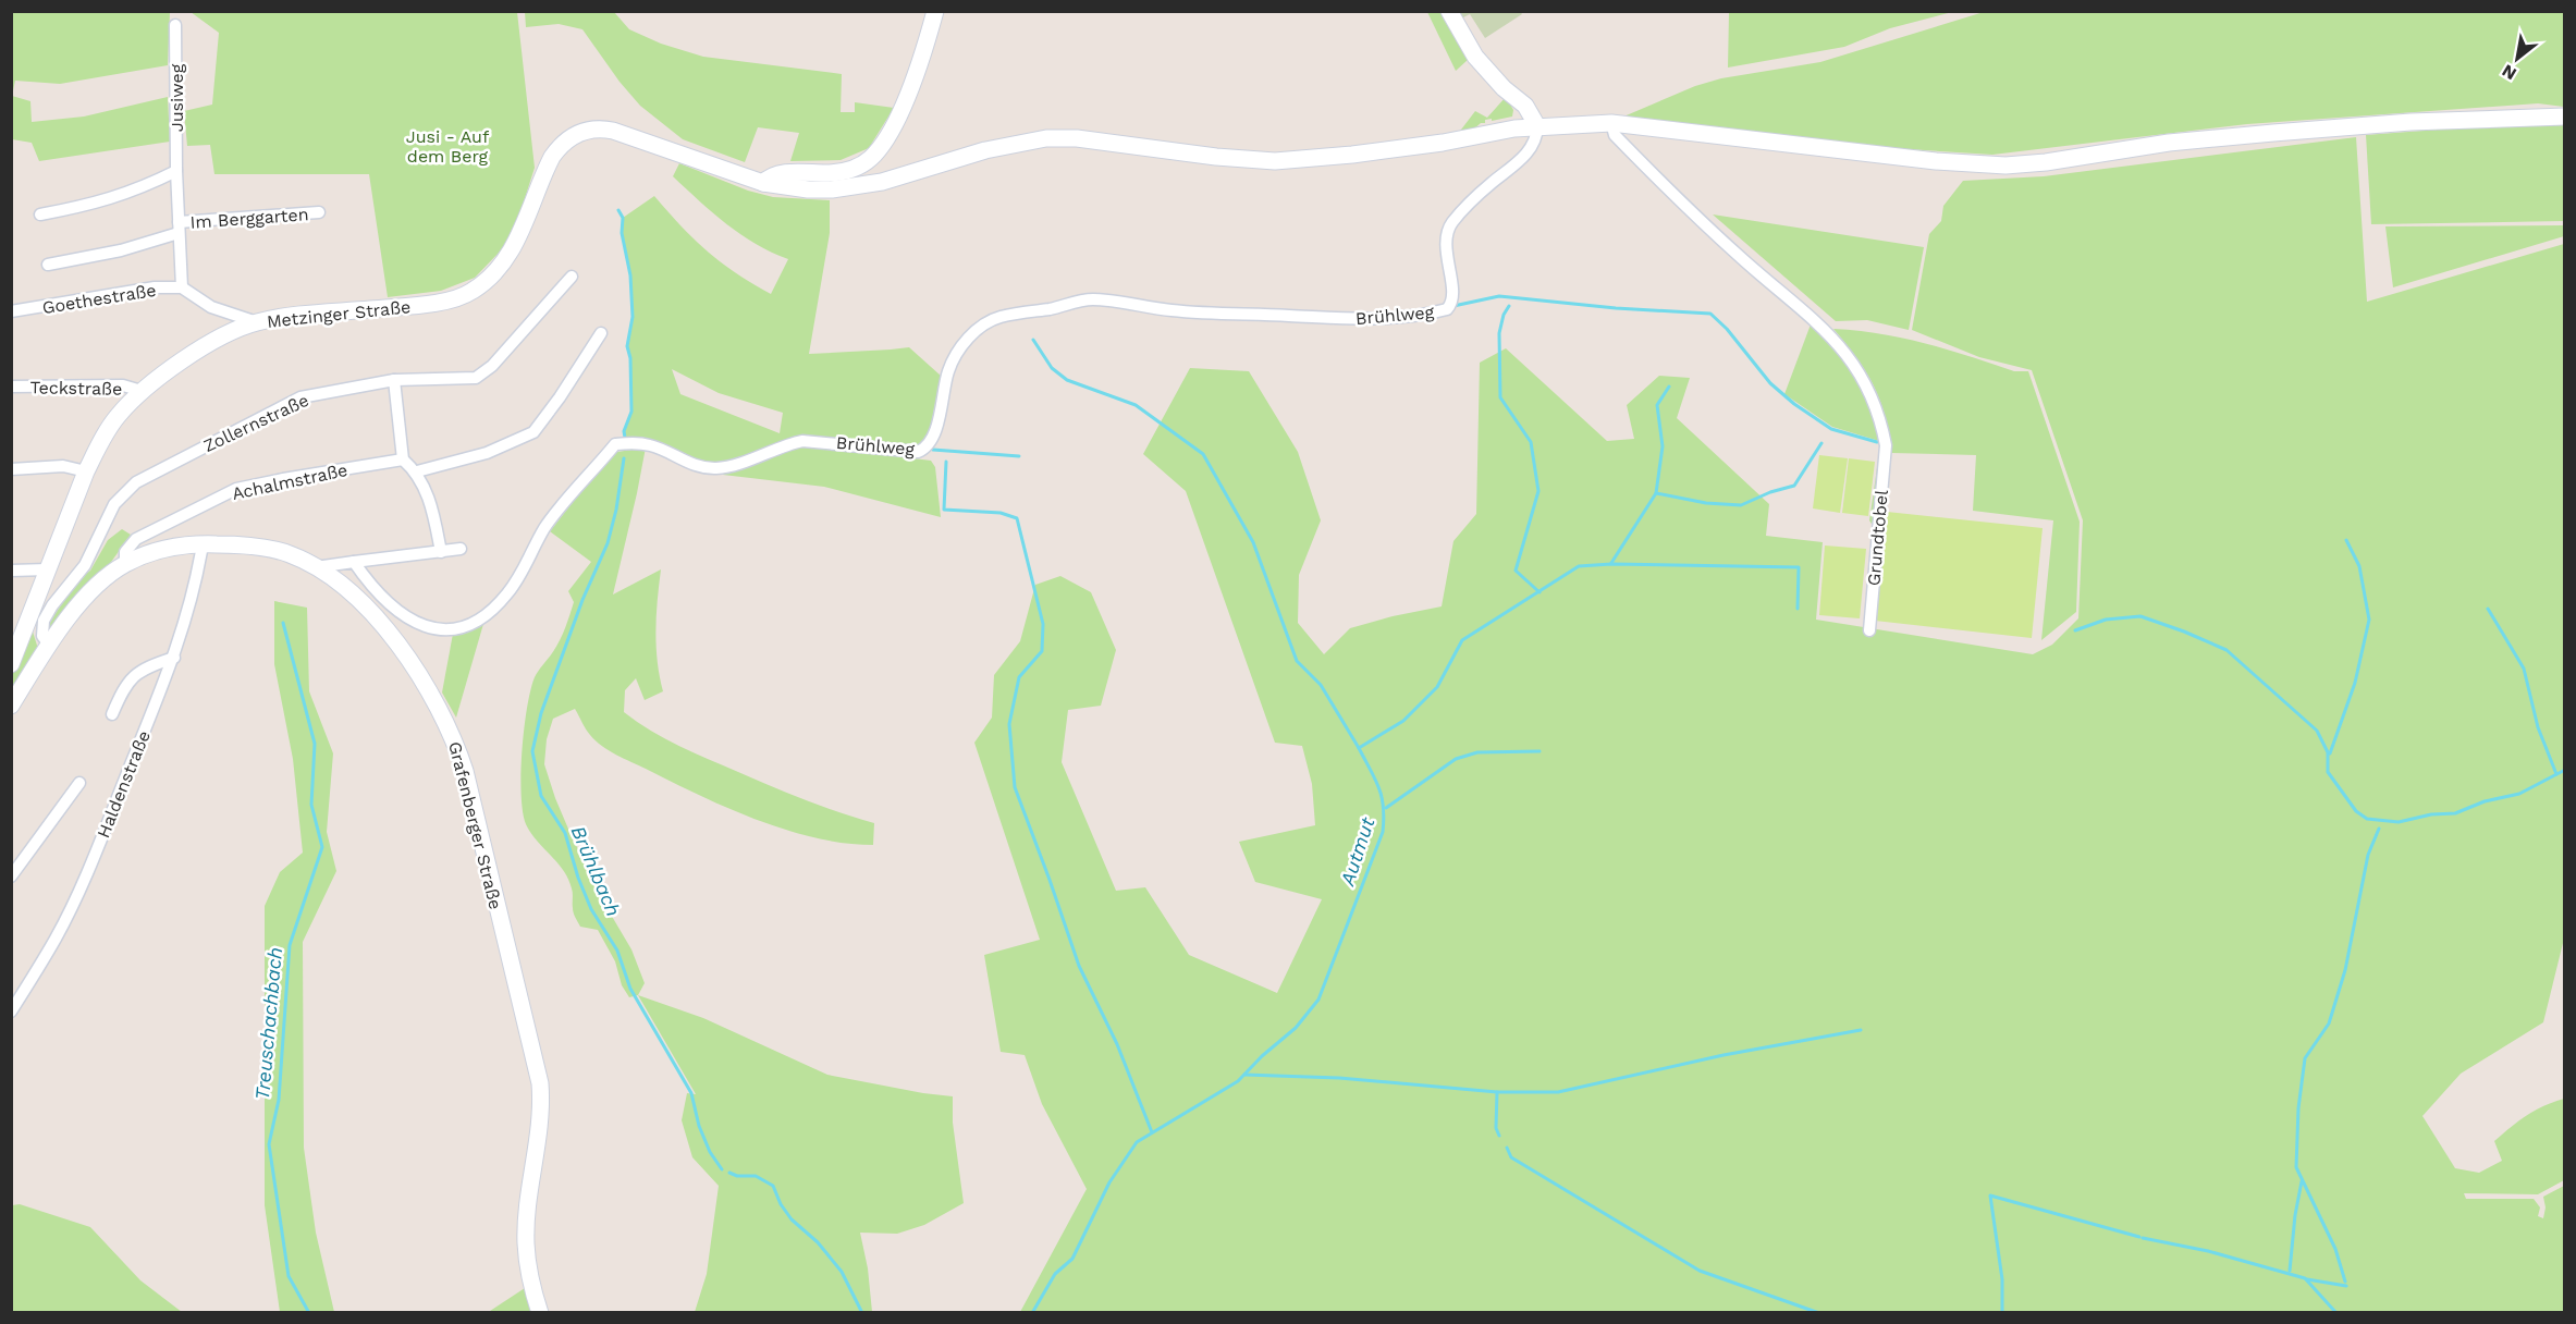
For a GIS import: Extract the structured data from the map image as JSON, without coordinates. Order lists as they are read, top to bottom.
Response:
{
  "streets": {
    "main road": ["Metzinger Straße", "Grafenberger Straße"],
    "street": [
      "Jusiweg",
      "Im Berggarten",
      "Goethestraße",
      "Brühlweg",
      "Teckstraße",
      "Zollernstraße",
      "Achalmstraße",
      "Grundtobel",
      "Haldenstraße"
    ]
  },
  "crossings": [
    ["Jusiweg", "Im Berggarten"],
    ["Jusiweg", "Goethestraße"],
    ["Goethestraße", "Metzinger Straße"],
    ["Metzinger Straße", "Brühlweg"],
    ["Metzinger Straße", "Teckstraße"],
    ["Metzinger Straße", "Grundtobel"],
    ["Zollernstraße", "Grafenberger Straße"],
    ["Achalmstraße", "Grafenberger Straße"],
    ["Haldenstraße", "Grafenberger Straße"]
  ],
  "water": ["Autmut", "Brühlbach", "Treuschachbach"],
  "parks": ["Jusi - Auf dem Berg"],
  "north": "bottom left"
}
